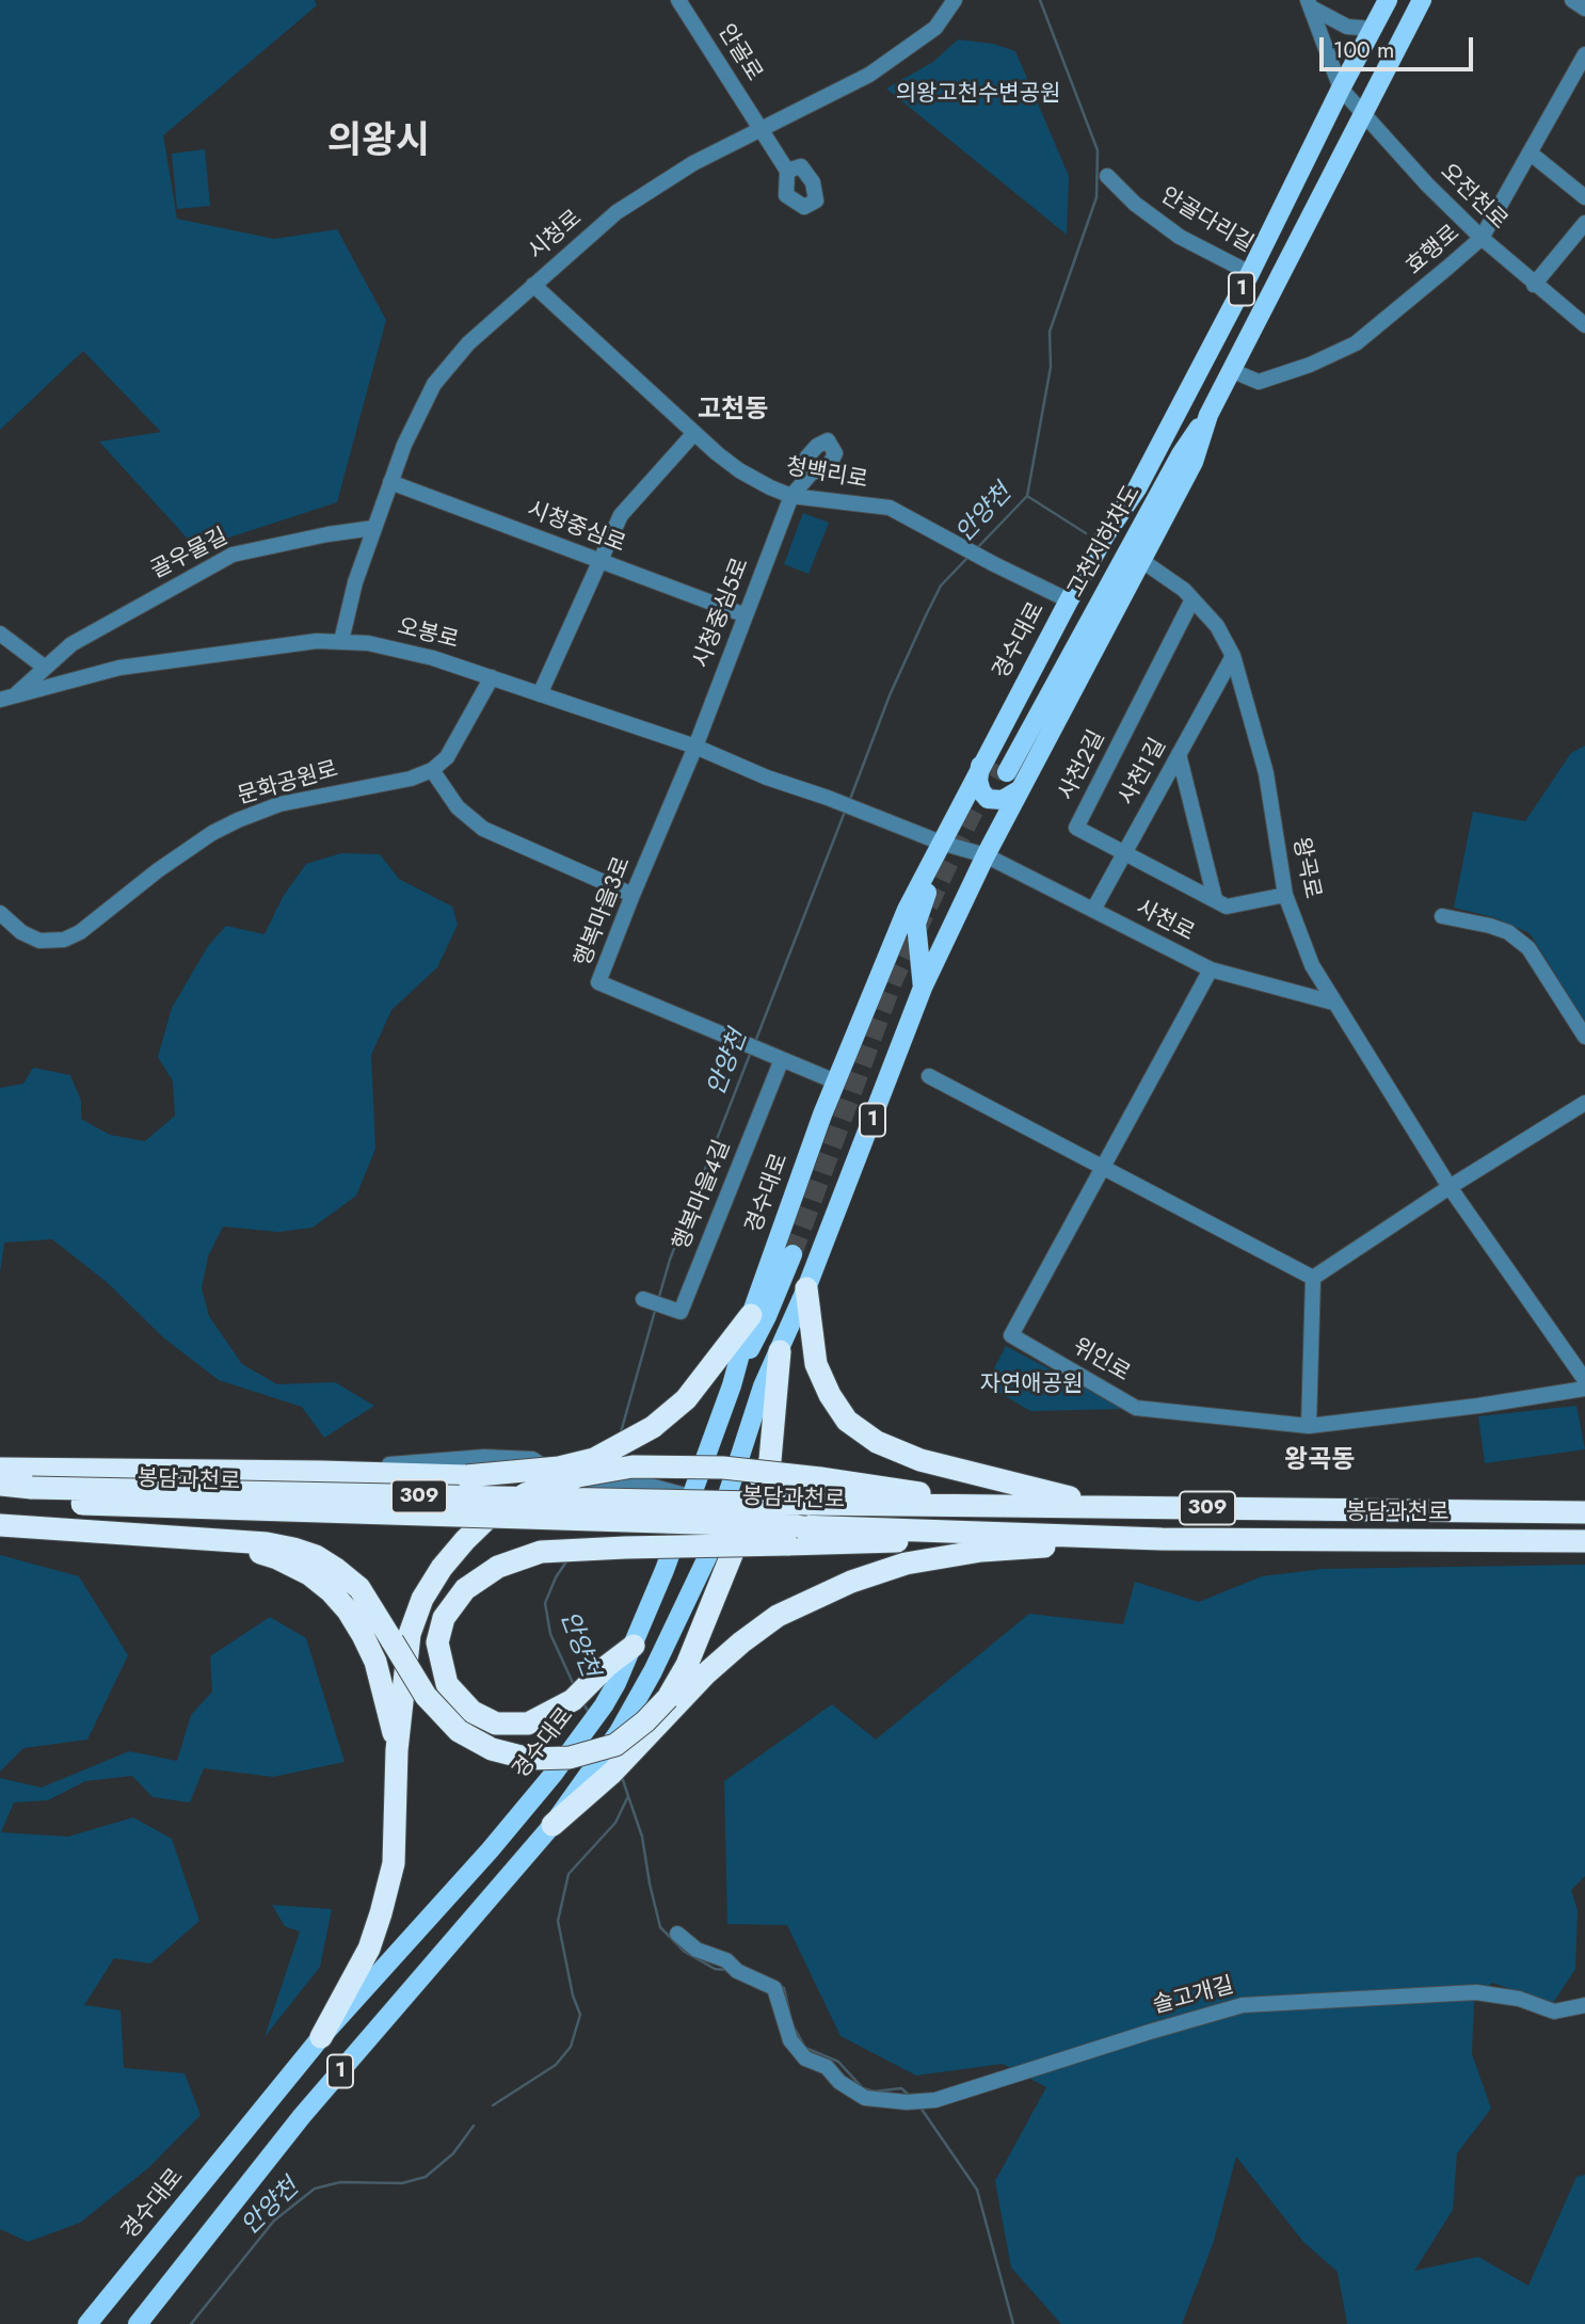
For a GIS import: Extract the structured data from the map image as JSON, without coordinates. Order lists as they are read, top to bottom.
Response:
{
  "streets": {
    "highway": ["봉담과천로", "309"],
    "main road": ["1", "고천지하차도", "경수대로"],
    "street": [
      "안골로",
      "오전천로",
      "안골다리길",
      "시청로",
      "효행로",
      "청백리로",
      "시청중심로",
      "골우물길",
      "시청중심5로",
      "오봉로",
      "사천2길",
      "사천1길",
      "문화공원로",
      "왕곡로",
      "행복마을3로",
      "사천로",
      "행복마을4길",
      "위인로",
      "솔고개길"
    ]
  },
  "crossings": [
    ["안골로", "시청로"],
    ["오전천로", "효행로"],
    ["오전천로", "1"],
    ["오전천로", "경수대로"],
    ["안골다리길", "경수대로"],
    ["시청로", "청백리로"],
    ["시청로", "시청중심로"],
    ["시청로", "골우물길"],
    ["시청로", "오봉로"],
    ["효행로", "1"],
    ["1", "고천지하차도"],
    ["1", "경수대로"],
    ["1", "왕곡로"],
    ["1", "사천로"],
    ["청백리로", "시청중심5로"],
    ["청백리로", "경수대로"],
    ["시청중심로", "시청중심5로"],
    ["고천지하차도", "경수대로"],
    ["골우물길", "오봉로"],
    ["시청중심5로", "오봉로"],
    ["시청중심5로", "행복마을3로"],
    ["오봉로", "경수대로"],
    ["오봉로", "행복마을3로"],
    ["경수대로", "행복마을3로"],
    ["사천2길", "사천1길"],
    ["사천2길", "왕곡로"],
    ["사천1길", "왕곡로"],
    ["사천1길", "사천로"],
    ["왕곡로", "사천로"],
    ["행복마을3로", "행복마을4길"],
    ["사천로", "위인로"]
  ],
  "districts": ["의왕시", "고천동", "왕곡동"],
  "water": ["안양천"],
  "parks": ["의왕고천수변공원", "자연애공원"],
  "scale_bar": "100 m"
}
